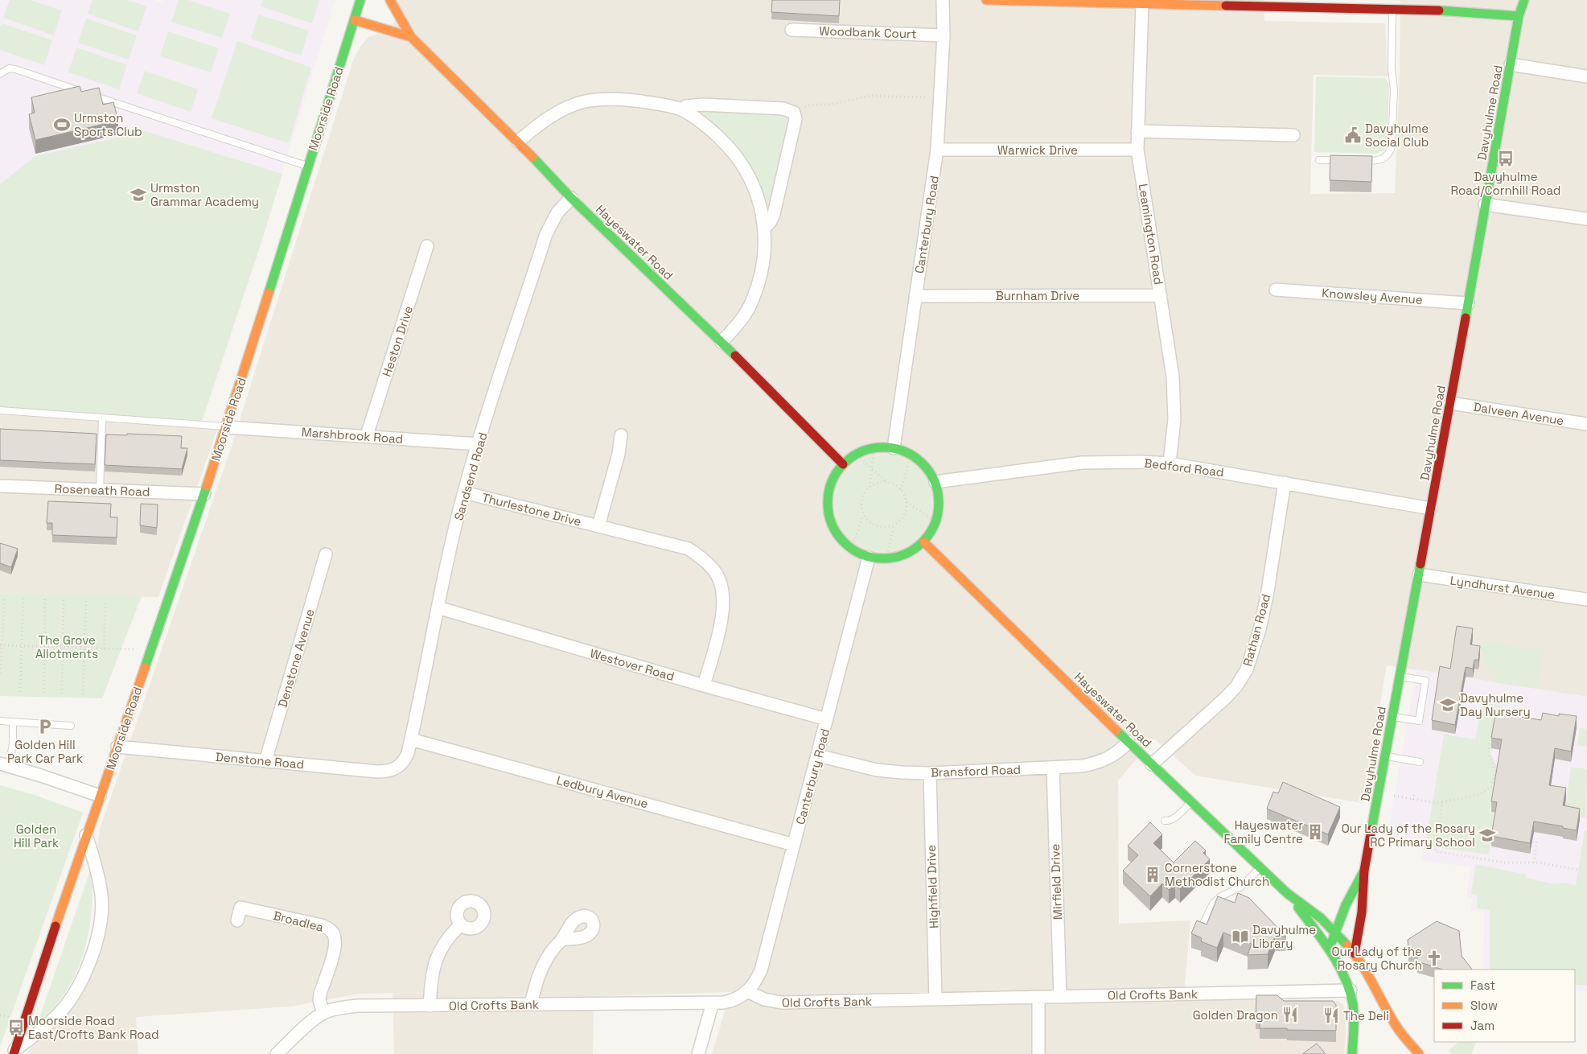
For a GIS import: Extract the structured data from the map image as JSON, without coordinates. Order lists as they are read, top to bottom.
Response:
{
  "streets": {
    "street": [
      "Woodbank Court",
      "Moorside Road",
      "Davyhulme Road",
      "Warwick Drive",
      "Canterbury Road",
      "Leamington Road",
      "Hayeswater Road",
      "Burnham Drive",
      "Knowsley Avenue",
      "Heston Drive",
      "Dalveen Avenue",
      "Marshbrook Road",
      "Bedford Road",
      "Sandsend Road",
      "Roseneath Road",
      "Thurlestone Drive",
      "Lyndhurst Avenue",
      "Rathan Road",
      "Denstone Avenue",
      "Westover Road",
      "Denstone Road",
      "Bransford Road",
      "Ledbury Avenue",
      "Mirfield Drive",
      "Highfield Drive",
      "Broadlea",
      "Old Crofts Bank"
    ]
  },
  "crossings": [
    ["Woodbank Court", "Canterbury Road"],
    ["Moorside Road", "Hayeswater Road"],
    ["Moorside Road", "Marshbrook Road"],
    ["Moorside Road", "Roseneath Road"],
    ["Moorside Road", "Denstone Road"],
    ["Davyhulme Road", "Knowsley Avenue"],
    ["Davyhulme Road", "Dalveen Avenue"],
    ["Davyhulme Road", "Bedford Road"],
    ["Davyhulme Road", "Lyndhurst Avenue"],
    ["Warwick Drive", "Canterbury Road"],
    ["Warwick Drive", "Leamington Road"],
    ["Canterbury Road", "Burnham Drive"],
    ["Canterbury Road", "Westover Road"],
    ["Canterbury Road", "Bransford Road"],
    ["Canterbury Road", "Ledbury Avenue"],
    ["Canterbury Road", "Old Crofts Bank"],
    ["Leamington Road", "Burnham Drive"],
    ["Leamington Road", "Bedford Road"],
    ["Hayeswater Road", "Sandsend Road"],
    ["Hayeswater Road", "Rathan Road"],
    ["Hayeswater Road", "Bransford Road"],
    ["Hayeswater Road", "Old Crofts Bank"],
    ["Heston Drive", "Marshbrook Road"],
    ["Marshbrook Road", "Sandsend Road"],
    ["Bedford Road", "Rathan Road"],
    ["Sandsend Road", "Thurlestone Drive"],
    ["Sandsend Road", "Westover Road"],
    ["Sandsend Road", "Denstone Road"],
    ["Sandsend Road", "Ledbury Avenue"],
    ["Thurlestone Drive", "Westover Road"],
    ["Denstone Avenue", "Denstone Road"],
    ["Bransford Road", "Mirfield Drive"],
    ["Bransford Road", "Highfield Drive"],
    ["Mirfield Drive", "Old Crofts Bank"],
    ["Highfield Drive", "Old Crofts Bank"],
    ["Broadlea", "Old Crofts Bank"]
  ],
  "parks": ["The Grove Allotments", "Golden Hill Park"],
  "places": {
    "sports": ["Urmston Sports Club"],
    "public building": ["Davyhulme Social Club"],
    "bus stop": ["Davyhulme Road/Cornhill Road", "Moorside Road East/Crofts Bank Road"],
    "school or university": ["Urmston Grammar Academy", "Davyhulme Day Nursery", "Our Lady of the Rosary RC Primary School"],
    "parking": ["Golden Hill Park Car Park"],
    "building": ["Hayeswater Family Centre", "Cornerstone Methodist Church"],
    "library": ["Davyhulme Library"],
    "church": ["Our Lady of the Rosary Church"],
    "restaurant": ["Golden Dragon", "The Deli"]
  },
  "legend": ["Fast", "Slow", "Jam"]
}
